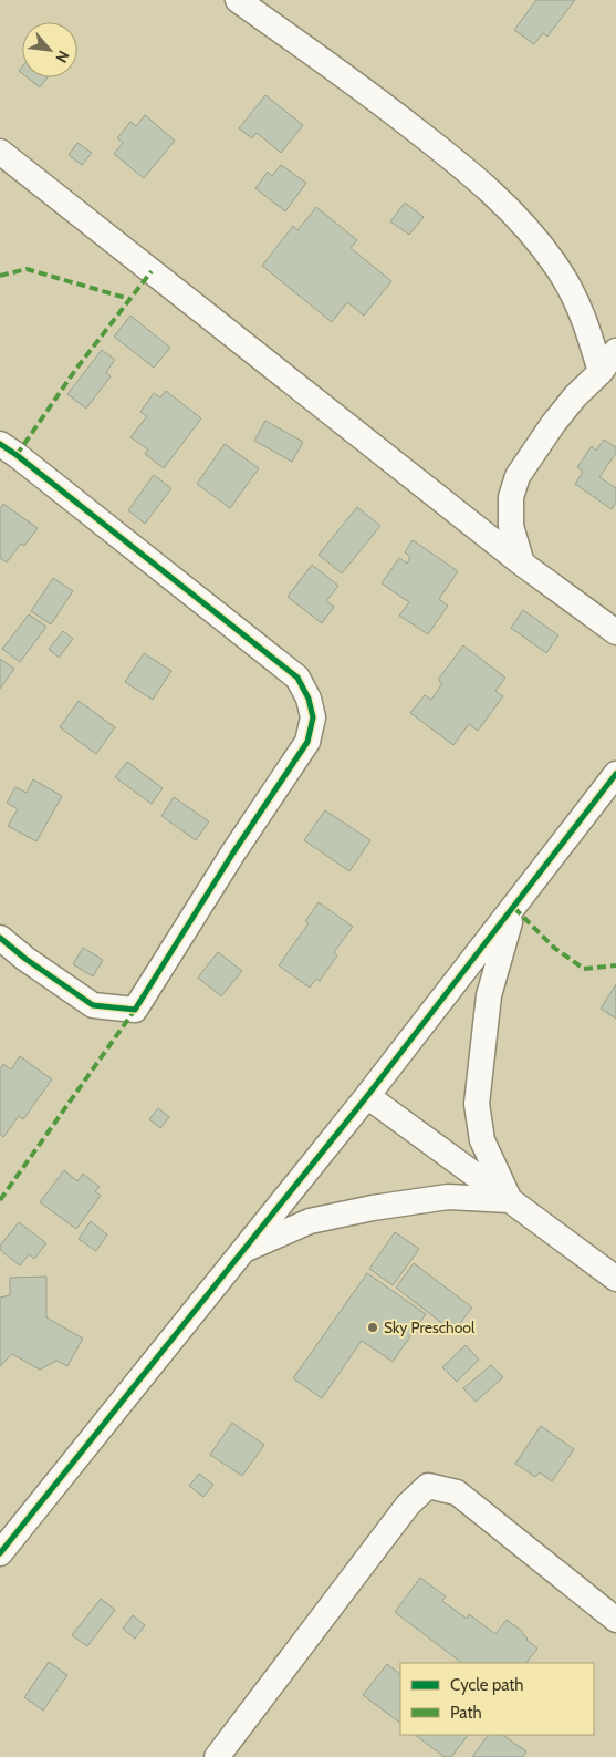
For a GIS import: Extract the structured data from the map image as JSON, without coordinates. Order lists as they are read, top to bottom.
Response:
{
  "places": ["Sky Preschool"],
  "legend": ["Cycle path", "Path"],
  "north": "bottom right"
}
